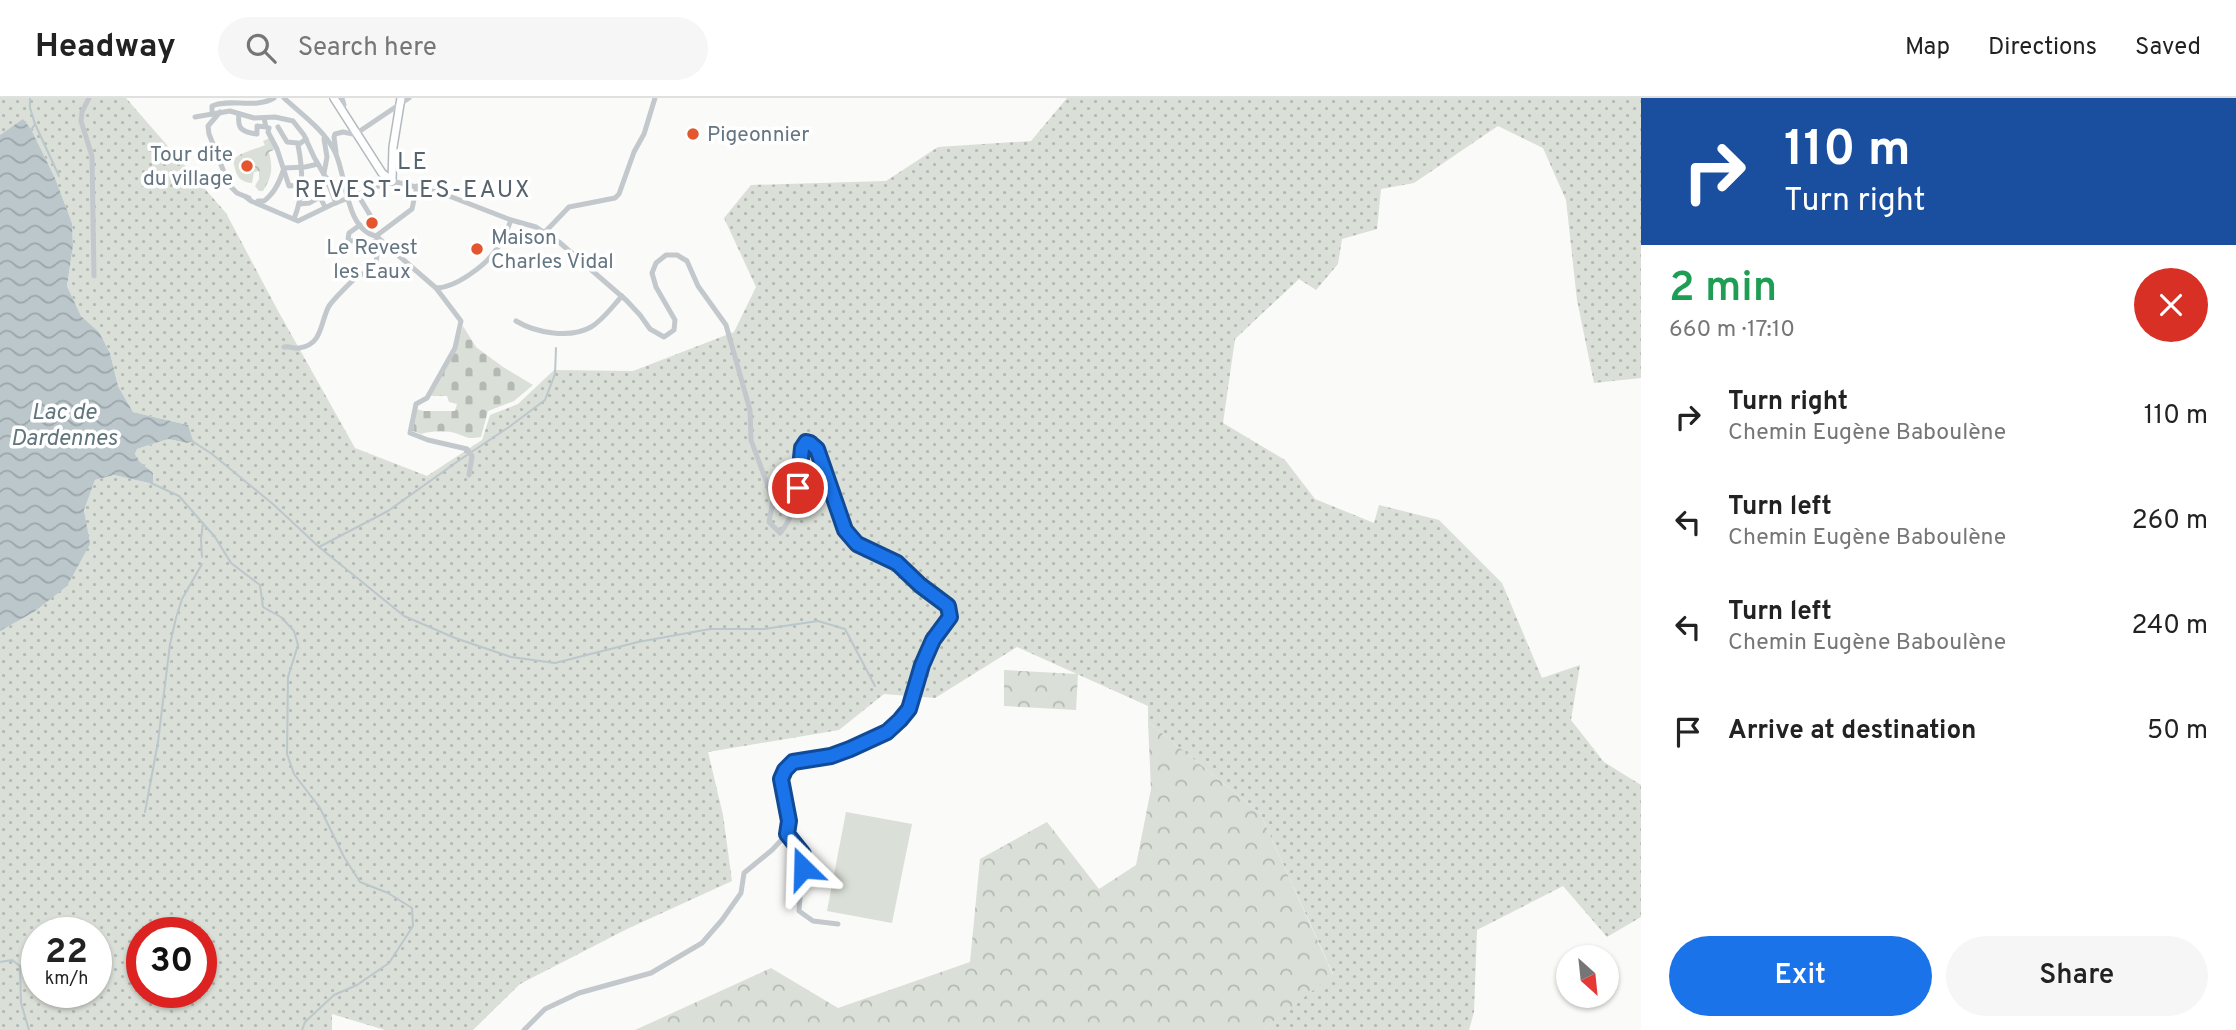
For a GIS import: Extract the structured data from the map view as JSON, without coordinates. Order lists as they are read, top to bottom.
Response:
{
  "districts": ["LE REVEST-LES-EAUX"],
  "water": ["Lac de Dardennes"],
  "places": [
    "Pigeonnier",
    "Tour dite du village",
    "Le Revest les Eaux",
    "Maison Charles Vidal"
  ],
  "north": "bottom right",
  "page": {
    "header": "Headway",
    "search": "Search here",
    "nav": ["Map", "Directions", "Saved"],
    "turn": ["110 m", "Turn right"],
    "heading": ["2 min", "660 m · 17:10"],
    "list": [
      {
        "name": "Turn right",
        "note": "Chemin Eugène Baboulène",
        "value": "110 m"
      },
      {
        "name": "Turn left",
        "note": "Chemin Eugène Baboulène",
        "value": "260 m"
      },
      {
        "name": "Turn left",
        "note": "Chemin Eugène Baboulène",
        "value": "240 m"
      },
      {
        "name": "Arrive at destination",
        "value": "50 m"
      }
    ],
    "speed": "22 km/h",
    "limit": "30",
    "buttons": ["Exit", "Share"]
  }
}
